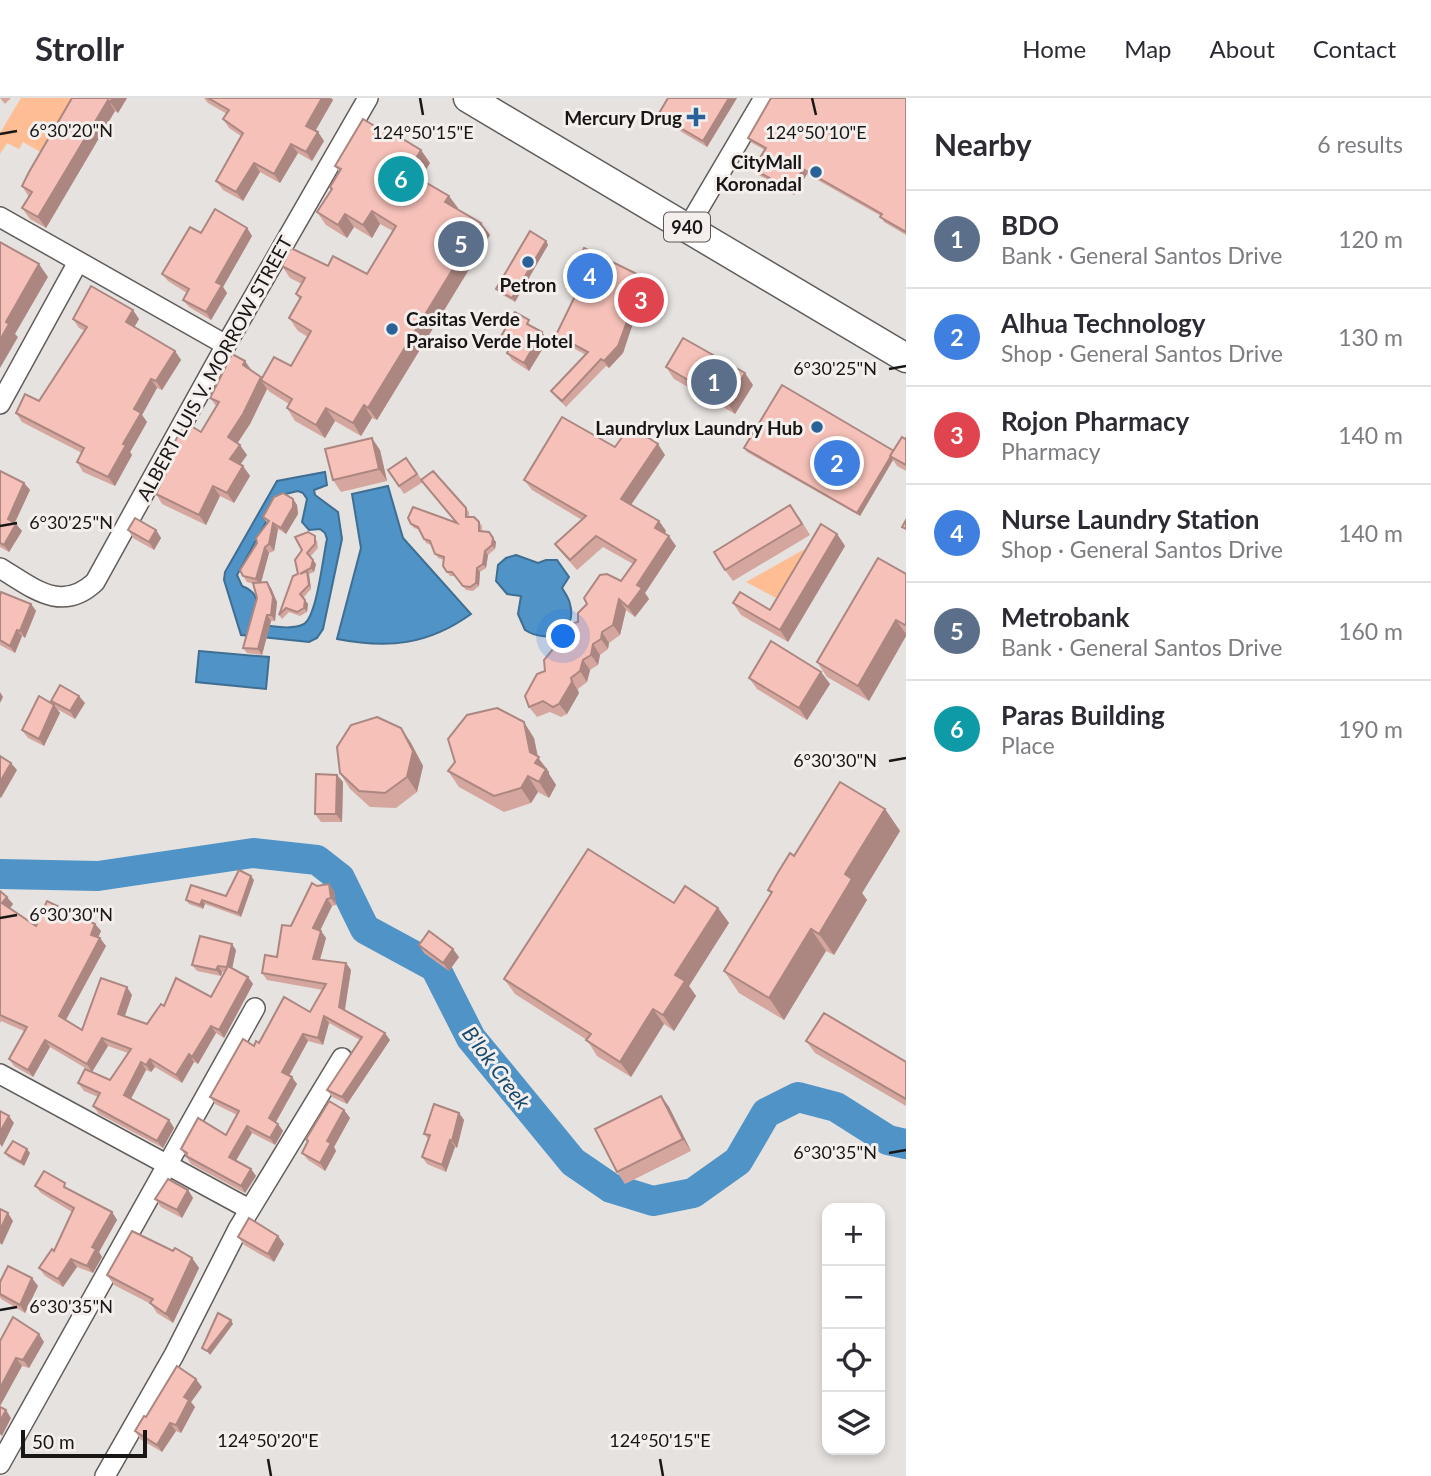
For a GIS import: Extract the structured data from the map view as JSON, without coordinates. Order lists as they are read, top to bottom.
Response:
{
  "streets": {
    "highway": ["940"],
    "street": ["ALBERT LUIS V. MORROW STREET"]
  },
  "water": ["B'lok Creek"],
  "places": {
    "health": ["Mercury Drug"],
    "other": [
      "CityMall Koronadal",
      "Petron",
      "Casitas Verde Paraiso Verde Hotel",
      "Laundrylux Laundry Hub"
    ]
  },
  "scale_bar": "50 m",
  "page": {
    "header": "Strollr",
    "nav": [
      "Home",
      "Map",
      "About",
      "Contact"
    ],
    "heading": ["Nearby", "6 results"],
    "pins": [
      "6",
      "5",
      "4",
      "3",
      "1",
      "2"
    ],
    "list": [
      {
        "mark": "1",
        "name": "BDO",
        "note": "Bank · General Santos Drive",
        "value": "120 m"
      },
      {
        "mark": "2",
        "name": "Alhua Technology",
        "note": "Shop · General Santos Drive",
        "value": "130 m"
      },
      {
        "mark": "3",
        "name": "Rojon Pharmacy",
        "note": "Pharmacy",
        "value": "140 m"
      },
      {
        "mark": "4",
        "name": "Nurse Laundry Station",
        "note": "Shop · General Santos Drive",
        "value": "140 m"
      },
      {
        "mark": "5",
        "name": "Metrobank",
        "note": "Bank · General Santos Drive",
        "value": "160 m"
      },
      {
        "mark": "6",
        "name": "Paras Building",
        "note": "Place",
        "value": "190 m"
      }
    ],
    "map_buttons": ["+", "−"],
    "scale": "50 m"
  },
  "coordinates": [
    "6°30'20\"N",
    "124°50'15\"E",
    "124°50'10\"E",
    "6°30'25\"N",
    "6°30'30\"N",
    "6°30'35\"N",
    "124°50'20\"E"
  ]
}
